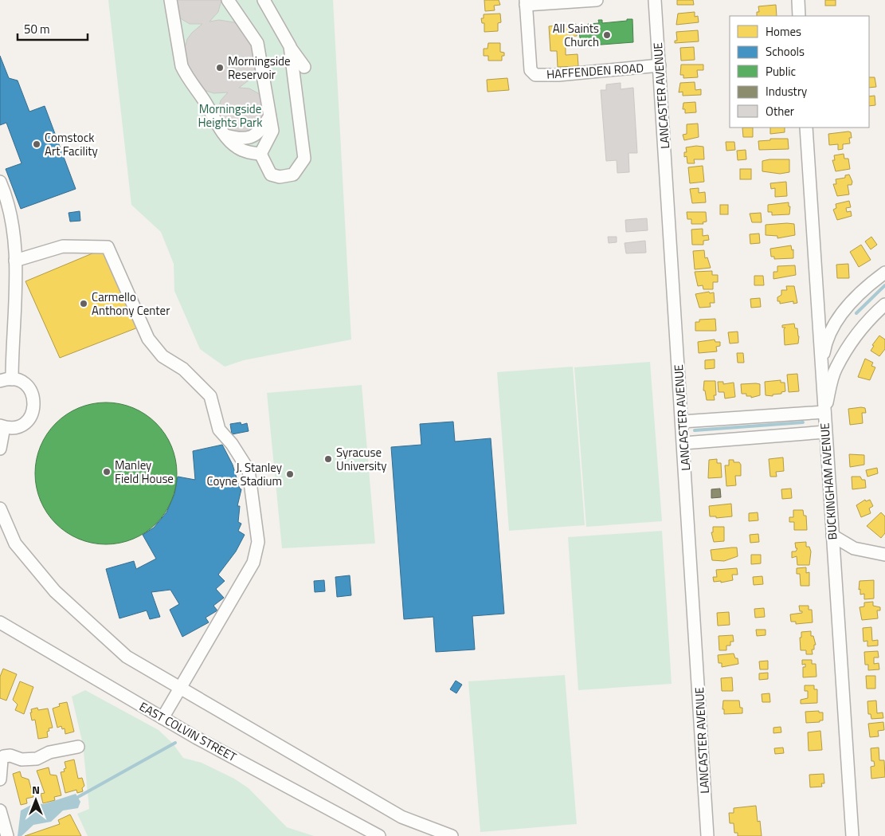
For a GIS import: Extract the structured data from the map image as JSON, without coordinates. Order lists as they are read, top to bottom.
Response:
{
  "streets": {
    "street": [
      "HAFFENDEN ROAD",
      "LANCASTER AVENUE",
      "BUCKINGHAM AVENUE",
      "EAST COLVIN STREET"
    ]
  },
  "crossings": [
    ["HAFFENDEN ROAD", "LANCASTER AVENUE"]
  ],
  "parks": ["Morningside Heights Park"],
  "places": [
    "All Saints Church",
    "Morningside Reservoir",
    "Comstock Art Facility",
    "Carmello Anthony Center",
    "Syracuse University",
    "Manley Field House",
    "J. Stanley Coyne Stadium"
  ],
  "legend": [
    "Homes",
    "Schools",
    "Public",
    "Industry",
    "Other"
  ],
  "scale_bar": "50 m",
  "north": "top"
}
